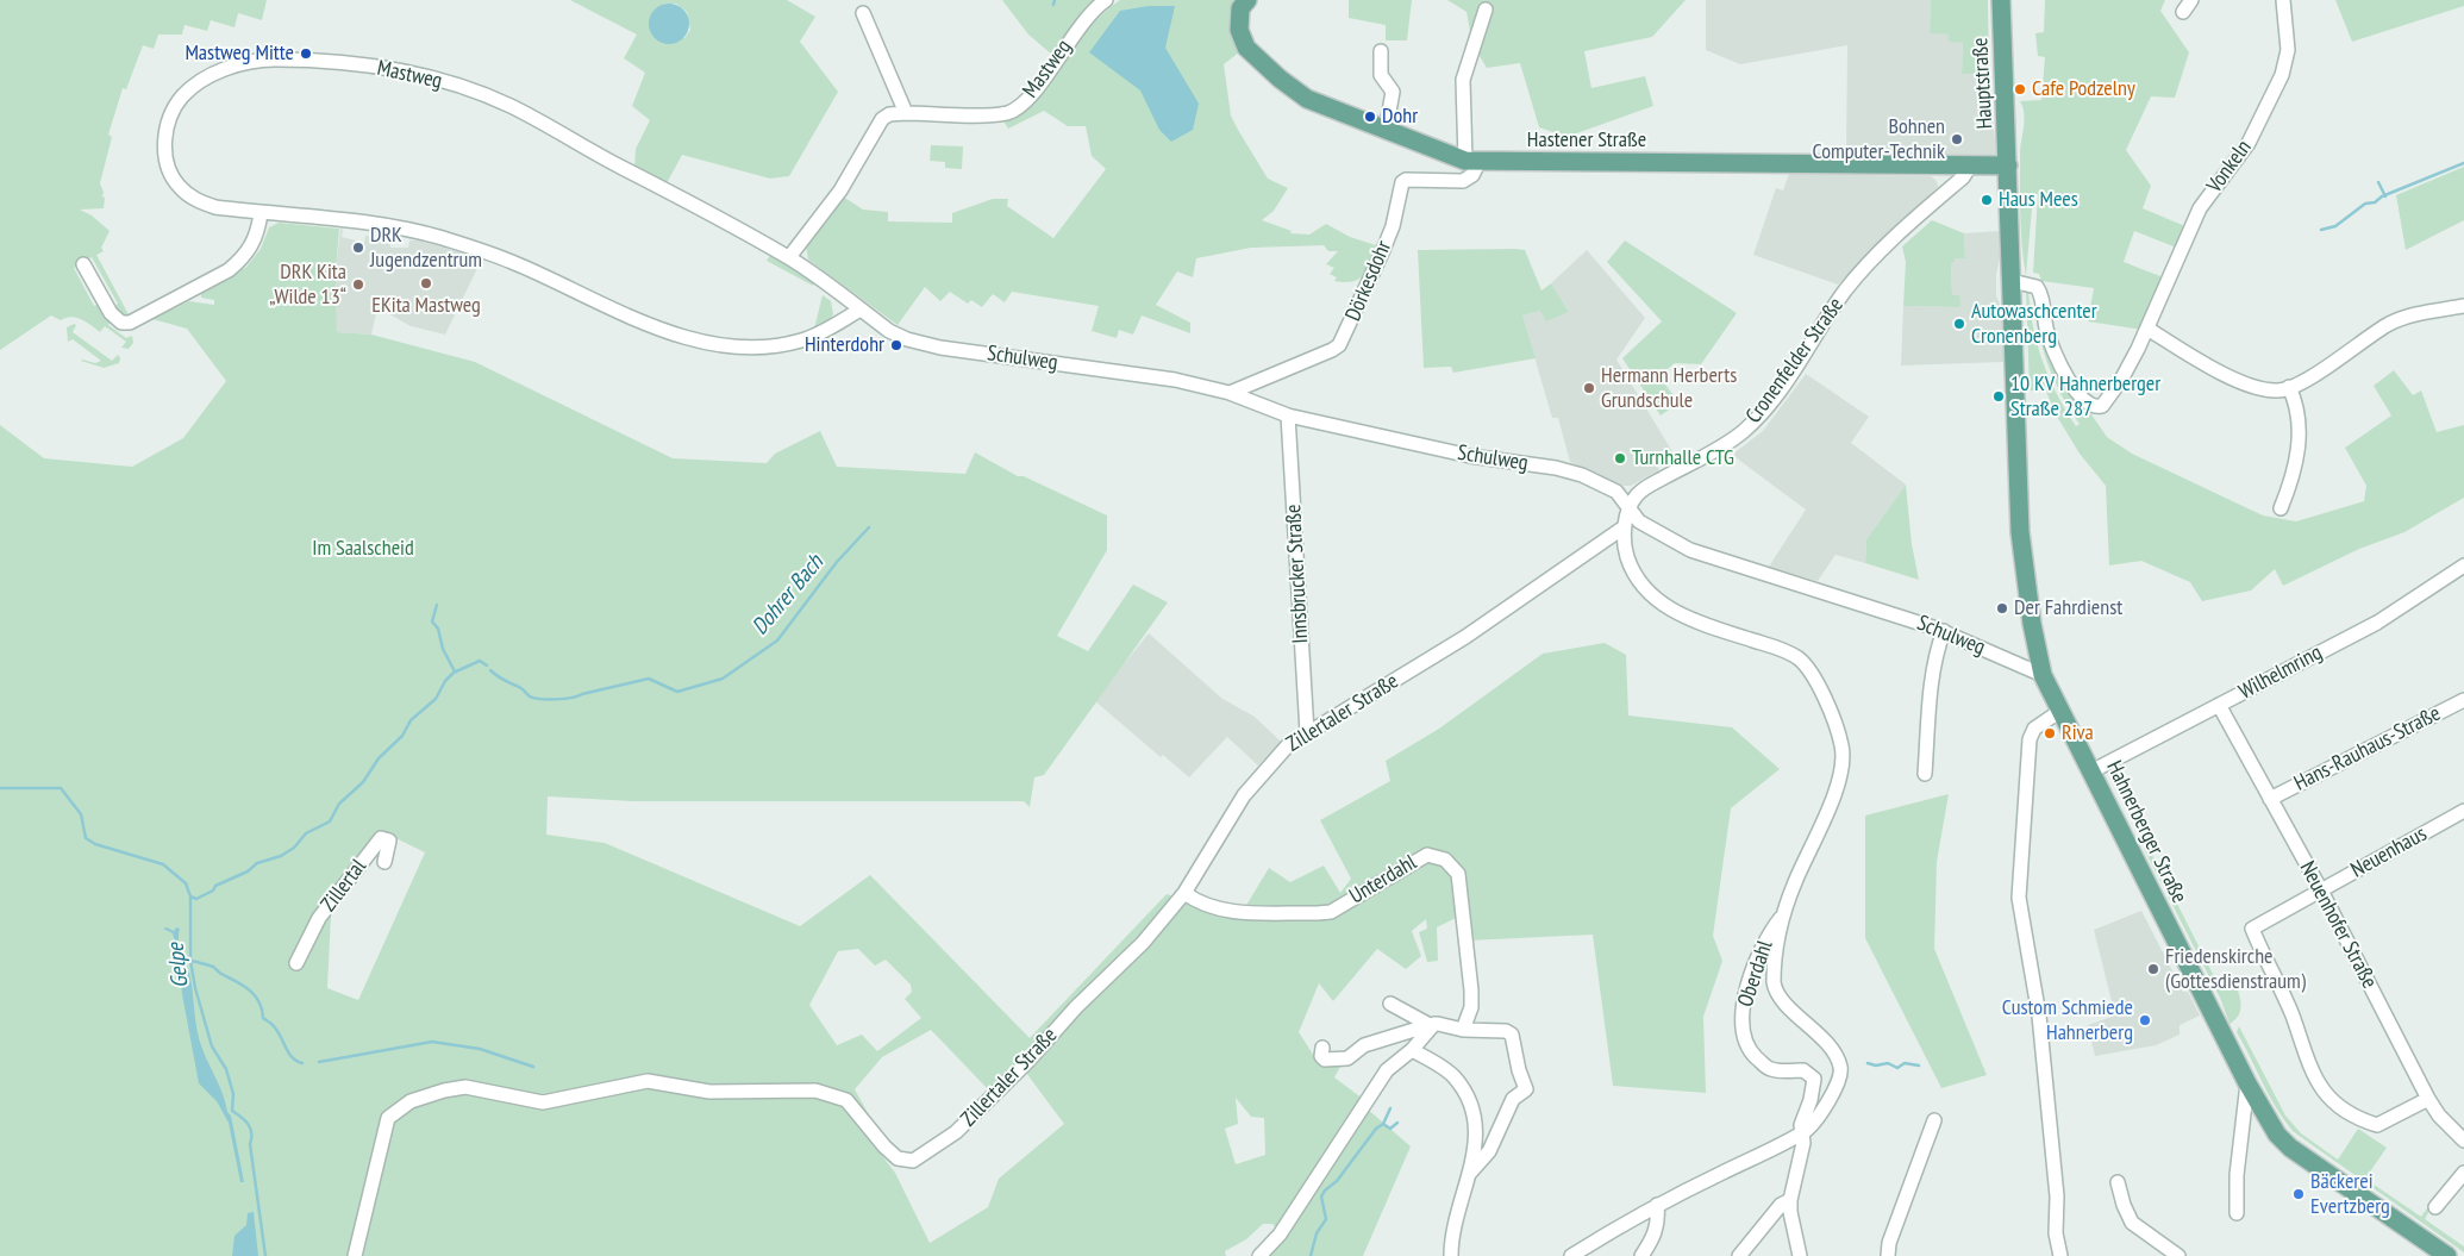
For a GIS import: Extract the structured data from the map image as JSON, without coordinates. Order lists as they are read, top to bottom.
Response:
{
  "streets": {
    "main road": ["Hauptstraße", "Hastener Straße", "Hahnerberger Straße"],
    "street": [
      "Mastweg",
      "Vonkeln",
      "Dörkesdohr",
      "Schulweg",
      "Cronenfelder Straße",
      "Innsbrucker Straße",
      "Wilhelmring",
      "Zillertaler Straße",
      "Hans-Rauhaus-Straße",
      "Neuenhaus",
      "Unterdahl",
      "Zillertal",
      "Neuenhofer Straße",
      "Oberdahl"
    ]
  },
  "crossings": [
    ["Mastweg", "Schulweg"],
    ["Hauptstraße", "Hastener Straße"],
    ["Hauptstraße", "Hahnerberger Straße"],
    ["Hastener Straße", "Dörkesdohr"],
    ["Hastener Straße", "Cronenfelder Straße"],
    ["Hastener Straße", "Hahnerberger Straße"],
    ["Vonkeln", "Hahnerberger Straße"],
    ["Dörkesdohr", "Schulweg"],
    ["Schulweg", "Cronenfelder Straße"],
    ["Schulweg", "Innsbrucker Straße"],
    ["Schulweg", "Hahnerberger Straße"],
    ["Cronenfelder Straße", "Zillertaler Straße"],
    ["Cronenfelder Straße", "Oberdahl"],
    ["Innsbrucker Straße", "Zillertaler Straße"],
    ["Wilhelmring", "Hahnerberger Straße"],
    ["Wilhelmring", "Neuenhofer Straße"],
    ["Zillertaler Straße", "Unterdahl"],
    ["Hans-Rauhaus-Straße", "Neuenhofer Straße"],
    ["Neuenhaus", "Neuenhofer Straße"]
  ],
  "water": ["Dohrer Bach", "Gelpe"],
  "parks": ["Im Saalscheid"],
  "places": [
    "Mastweg Mitte",
    "Cafe Podzelny",
    "Dohr",
    "Bohnen Computer-Technik",
    "Haus Mees",
    "DRK Jugendzentrum",
    "EKita Mastweg",
    "DRK Kita „Wilde 13“",
    "Autowaschcenter Cronenberg",
    "Hinterdohr",
    "Hermann Herberts Grundschule",
    "10 KV Hahnerberger Straße 287",
    "Turnhalle CTG",
    "Der Fahrdienst",
    "Riva",
    "Friedenskirche (Gottesdienstraum)",
    "Custom Schmiede Hahnerberg",
    "Bäckerei Evertzberg"
  ]
}
